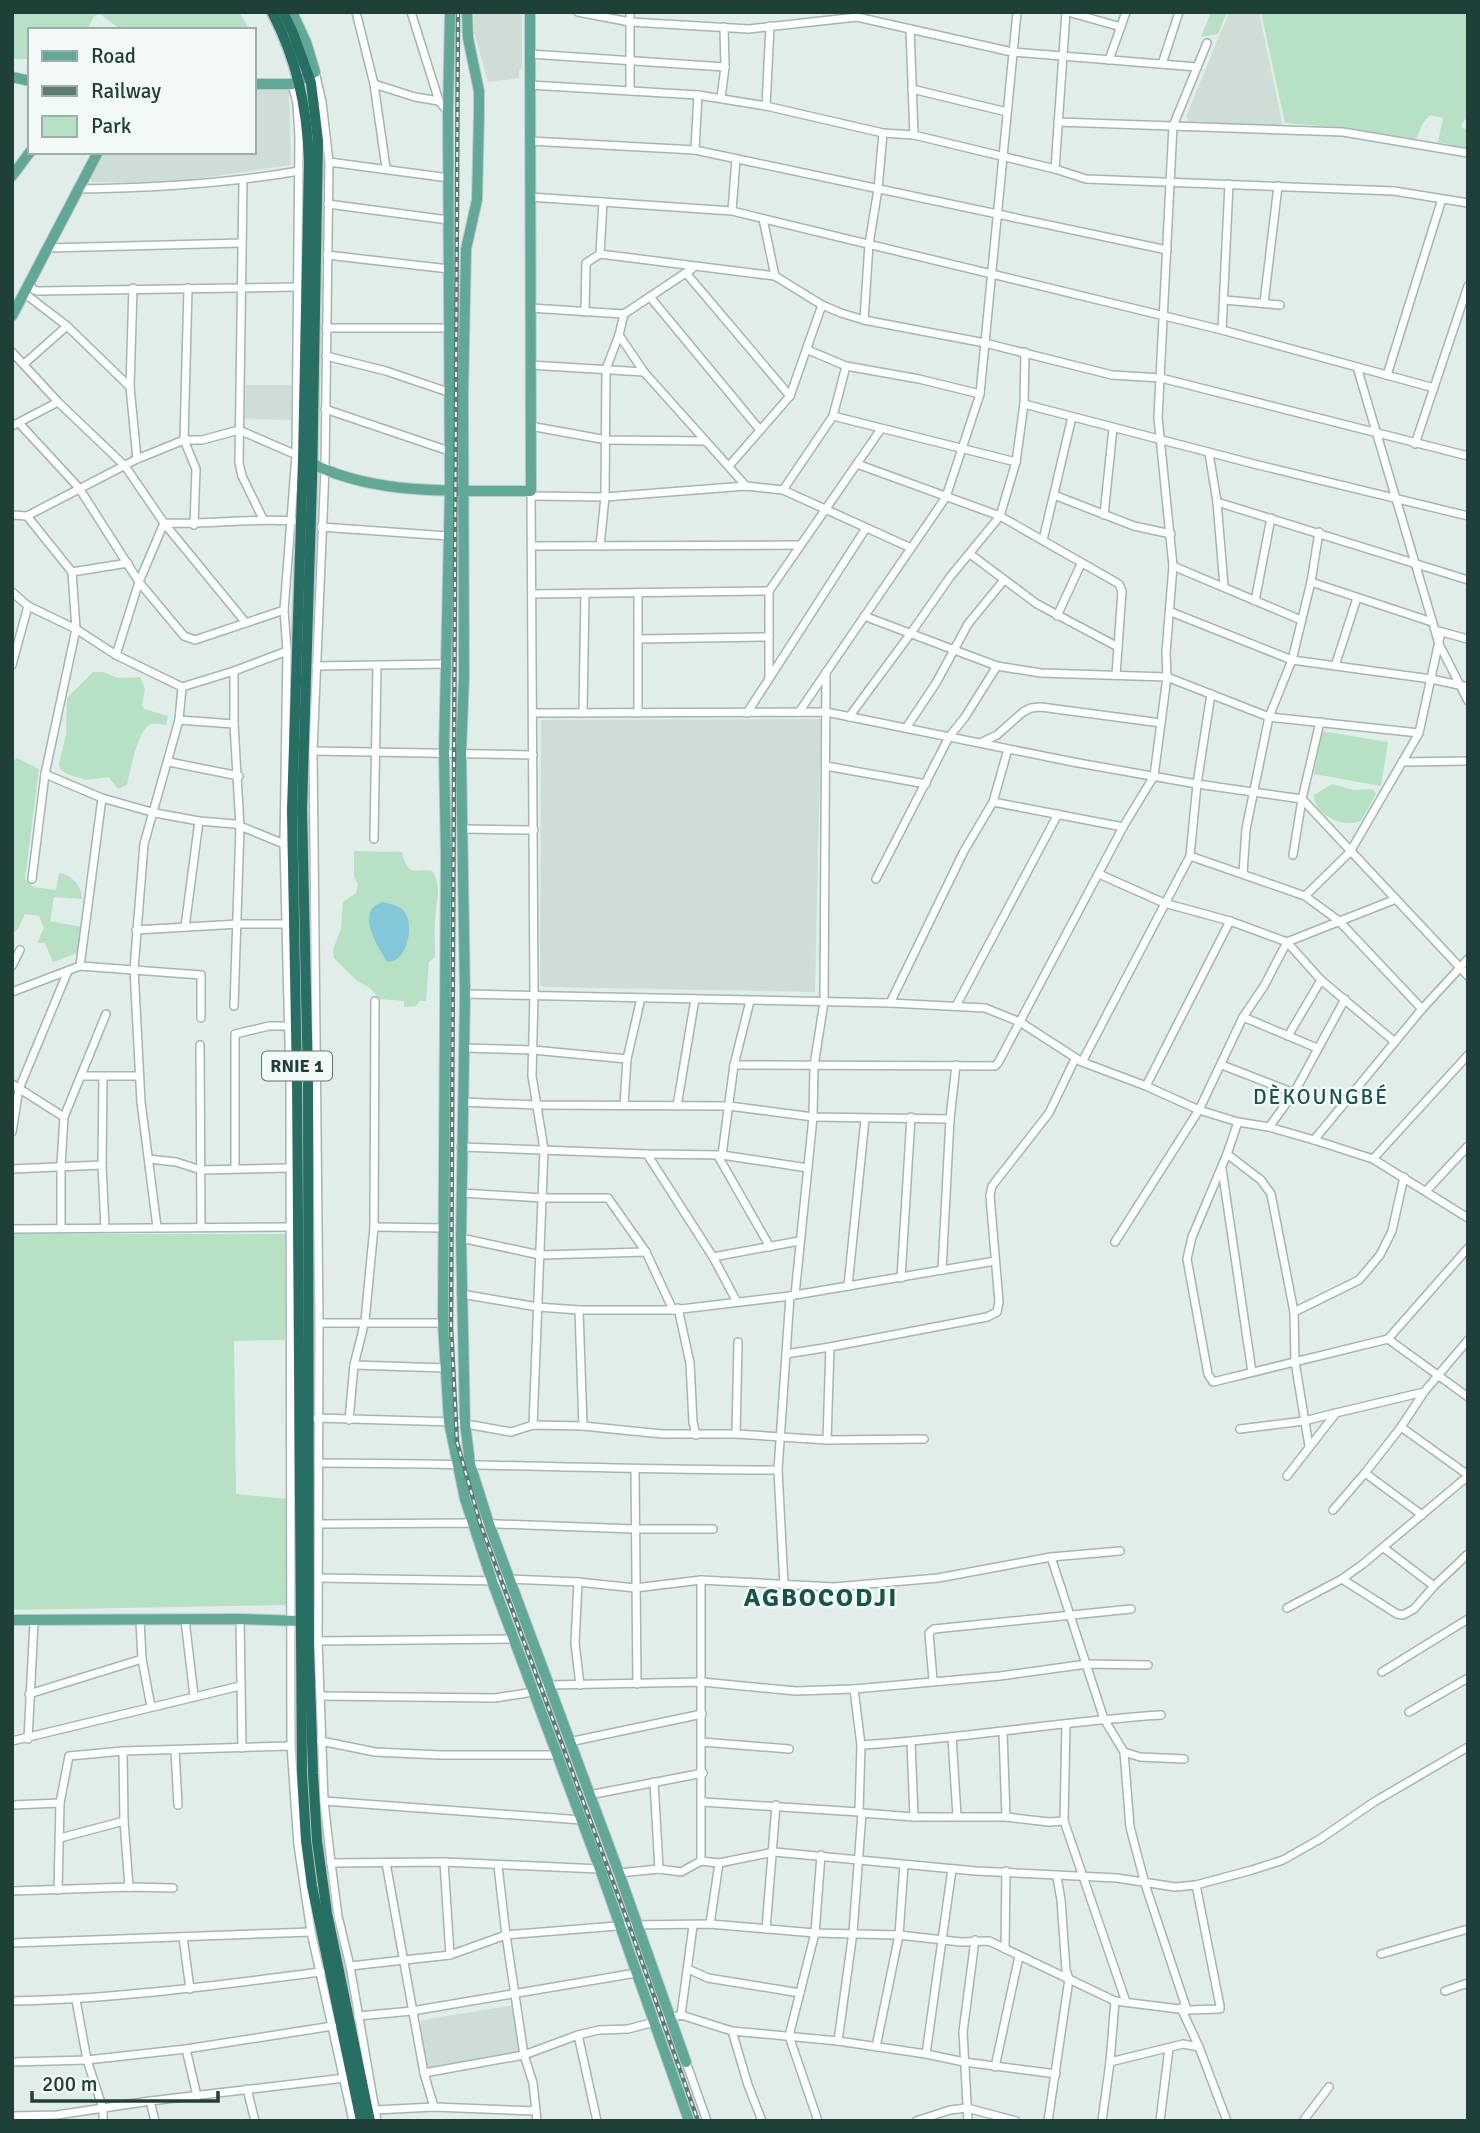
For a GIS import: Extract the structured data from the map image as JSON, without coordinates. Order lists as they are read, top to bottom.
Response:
{
  "streets": {
    "highway": ["RNIE 1"]
  },
  "districts": ["DÈKOUNGBÉ", "AGBOCODJI"],
  "legend": ["Road", "Railway", "Park"],
  "scale_bar": "200 m"
}
